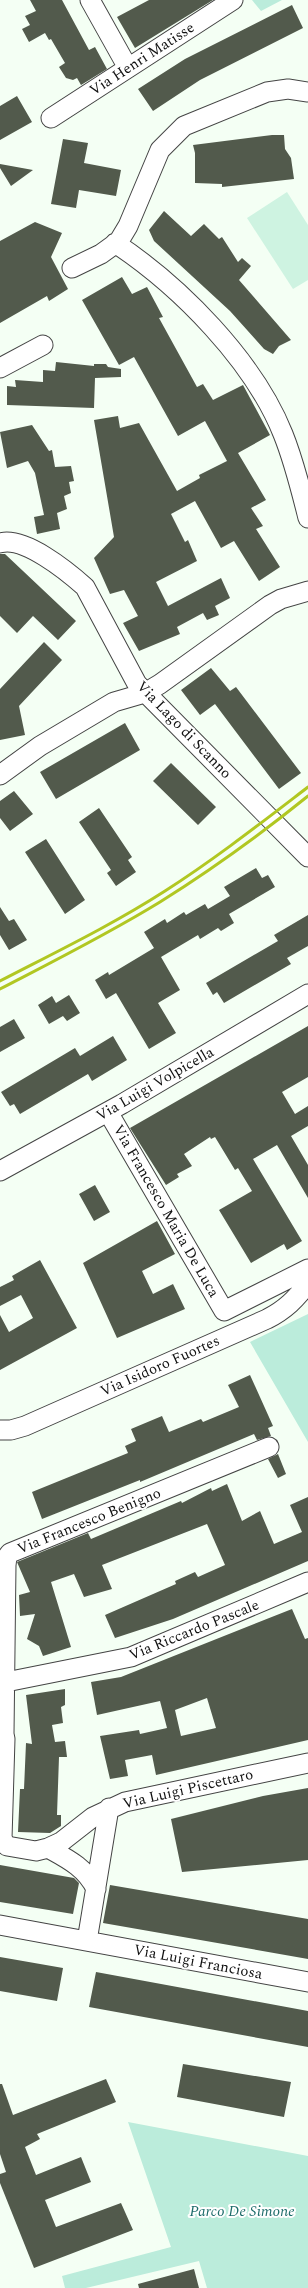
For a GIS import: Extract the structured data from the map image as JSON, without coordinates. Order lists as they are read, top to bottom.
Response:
{
  "streets": {
    "street": [
      "Via Henri Matisse",
      "Via Lago di Scanno",
      "Via Luigi Volpicella",
      "Via Francesco Maria De Luca",
      "Via Isidoro Fuortes",
      "Via Francesco Benigno",
      "Via Riccardo Pascale",
      "Via Luigi Piscettaro",
      "Via Luigi Franciosa"
    ]
  },
  "crossings": [
    ["Via Luigi Volpicella", "Via Francesco Maria De Luca"],
    ["Via Francesco Benigno", "Via Riccardo Pascale"],
    ["Via Francesco Benigno", "Via Luigi Piscettaro"]
  ],
  "parks": ["Parco De Simone"]
}
